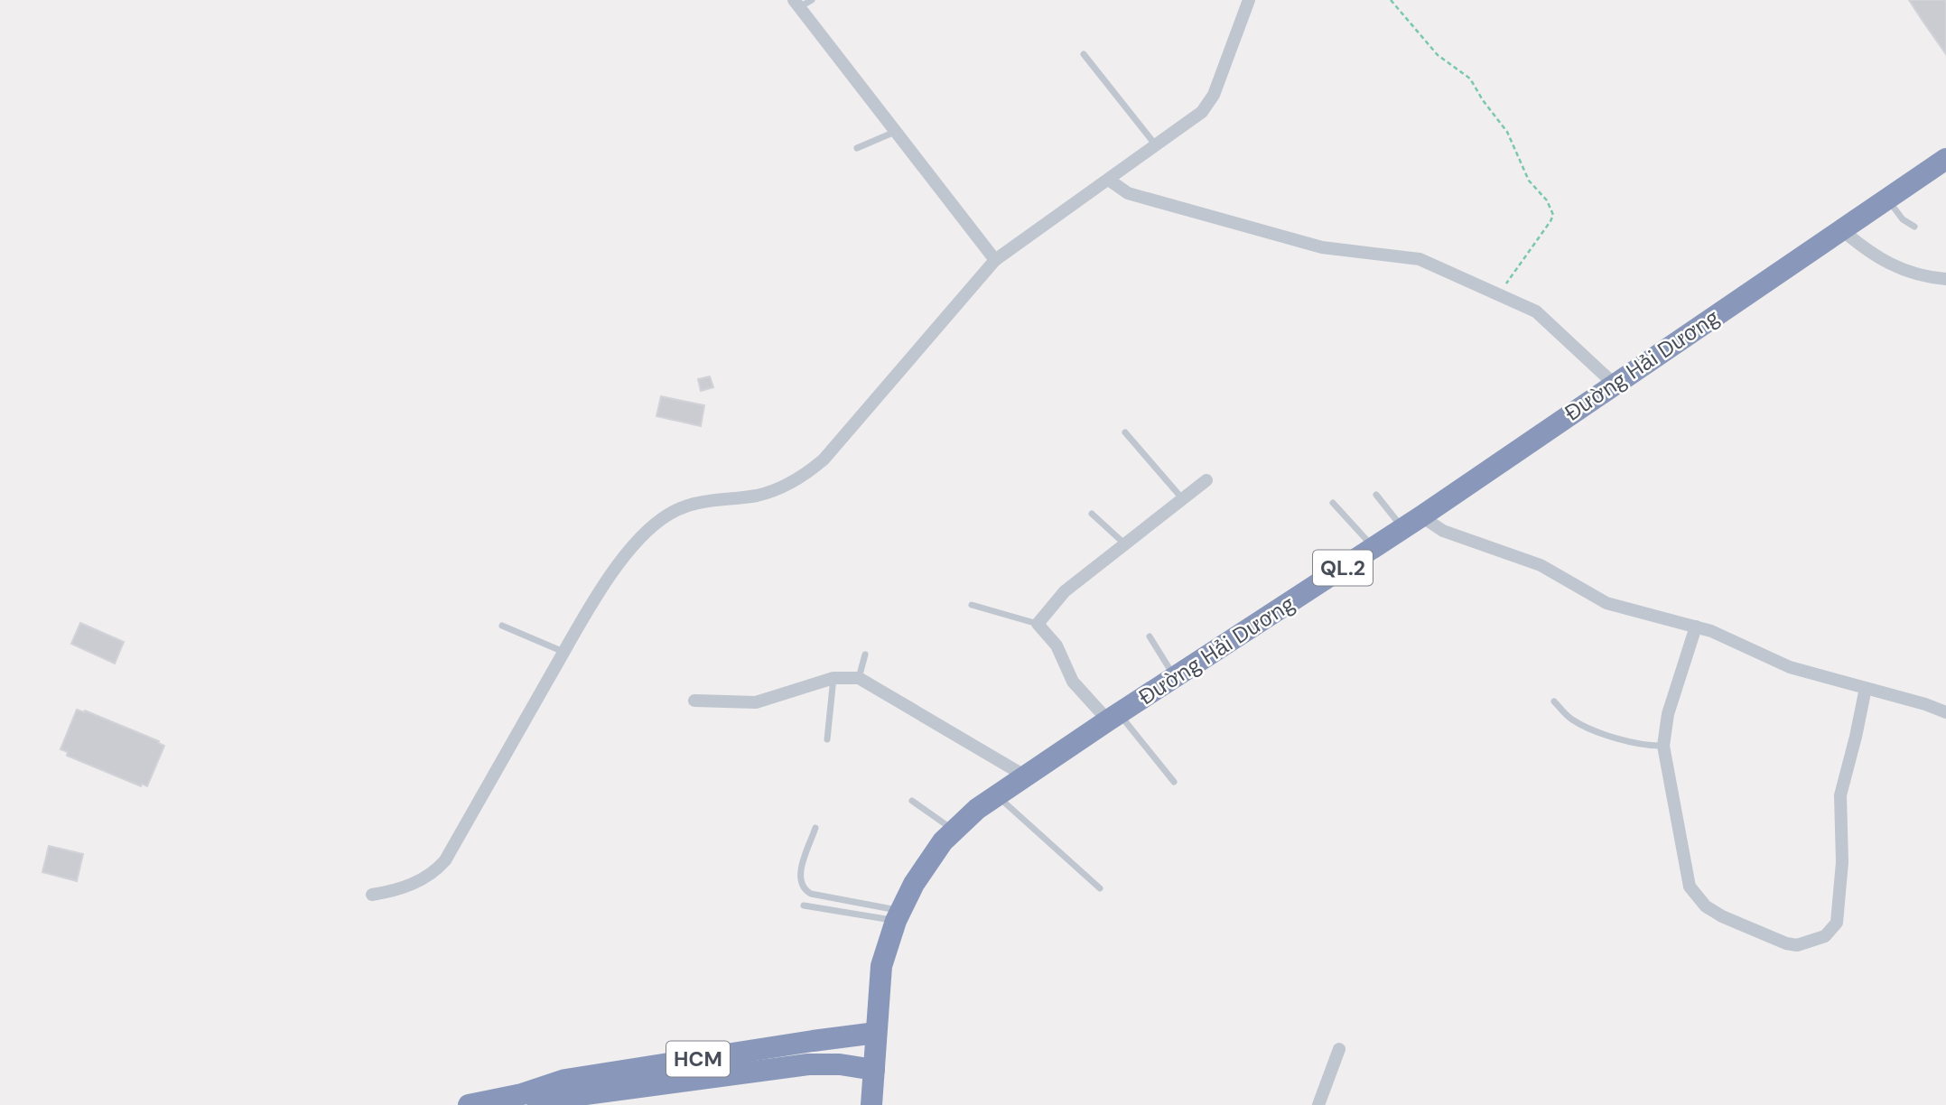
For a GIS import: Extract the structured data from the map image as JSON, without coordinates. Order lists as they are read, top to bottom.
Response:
{
  "streets": {
    "highway": ["Đường Hải Dương", "QL.2", "HCM"]
  },
  "crossings": [
    ["Đường Hải Dương", "HCM"]
  ]
}
